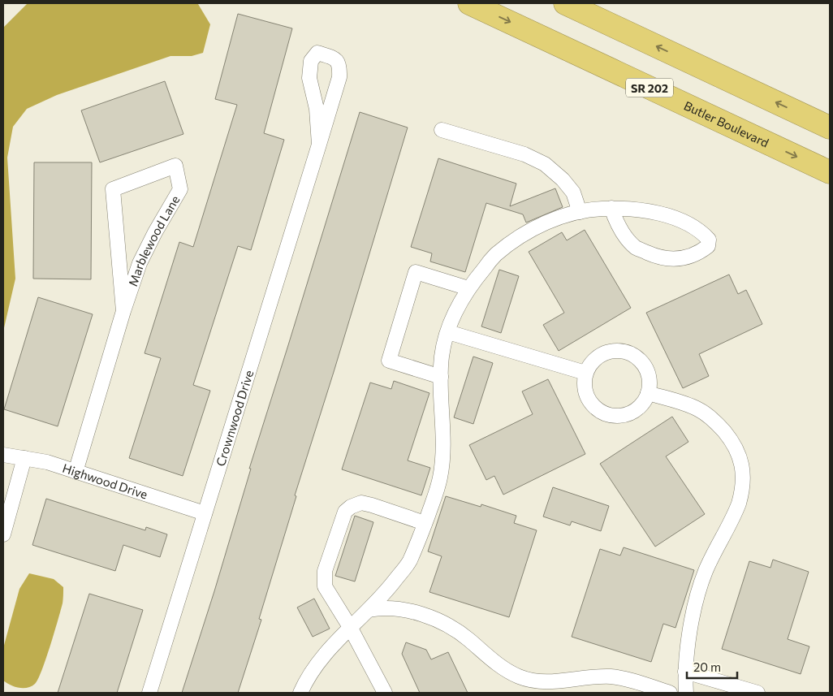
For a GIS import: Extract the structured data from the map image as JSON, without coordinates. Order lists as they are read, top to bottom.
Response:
{
  "streets": {
    "highway": ["SR 202", "Butler Boulevard"],
    "street": ["Marblewood Lane", "Crownwood Drive", "Highwood Drive"]
  },
  "crossings": [
    ["Marblewood Lane", "Highwood Drive"],
    ["Crownwood Drive", "Highwood Drive"]
  ],
  "scale_bar": "20 m"
}
